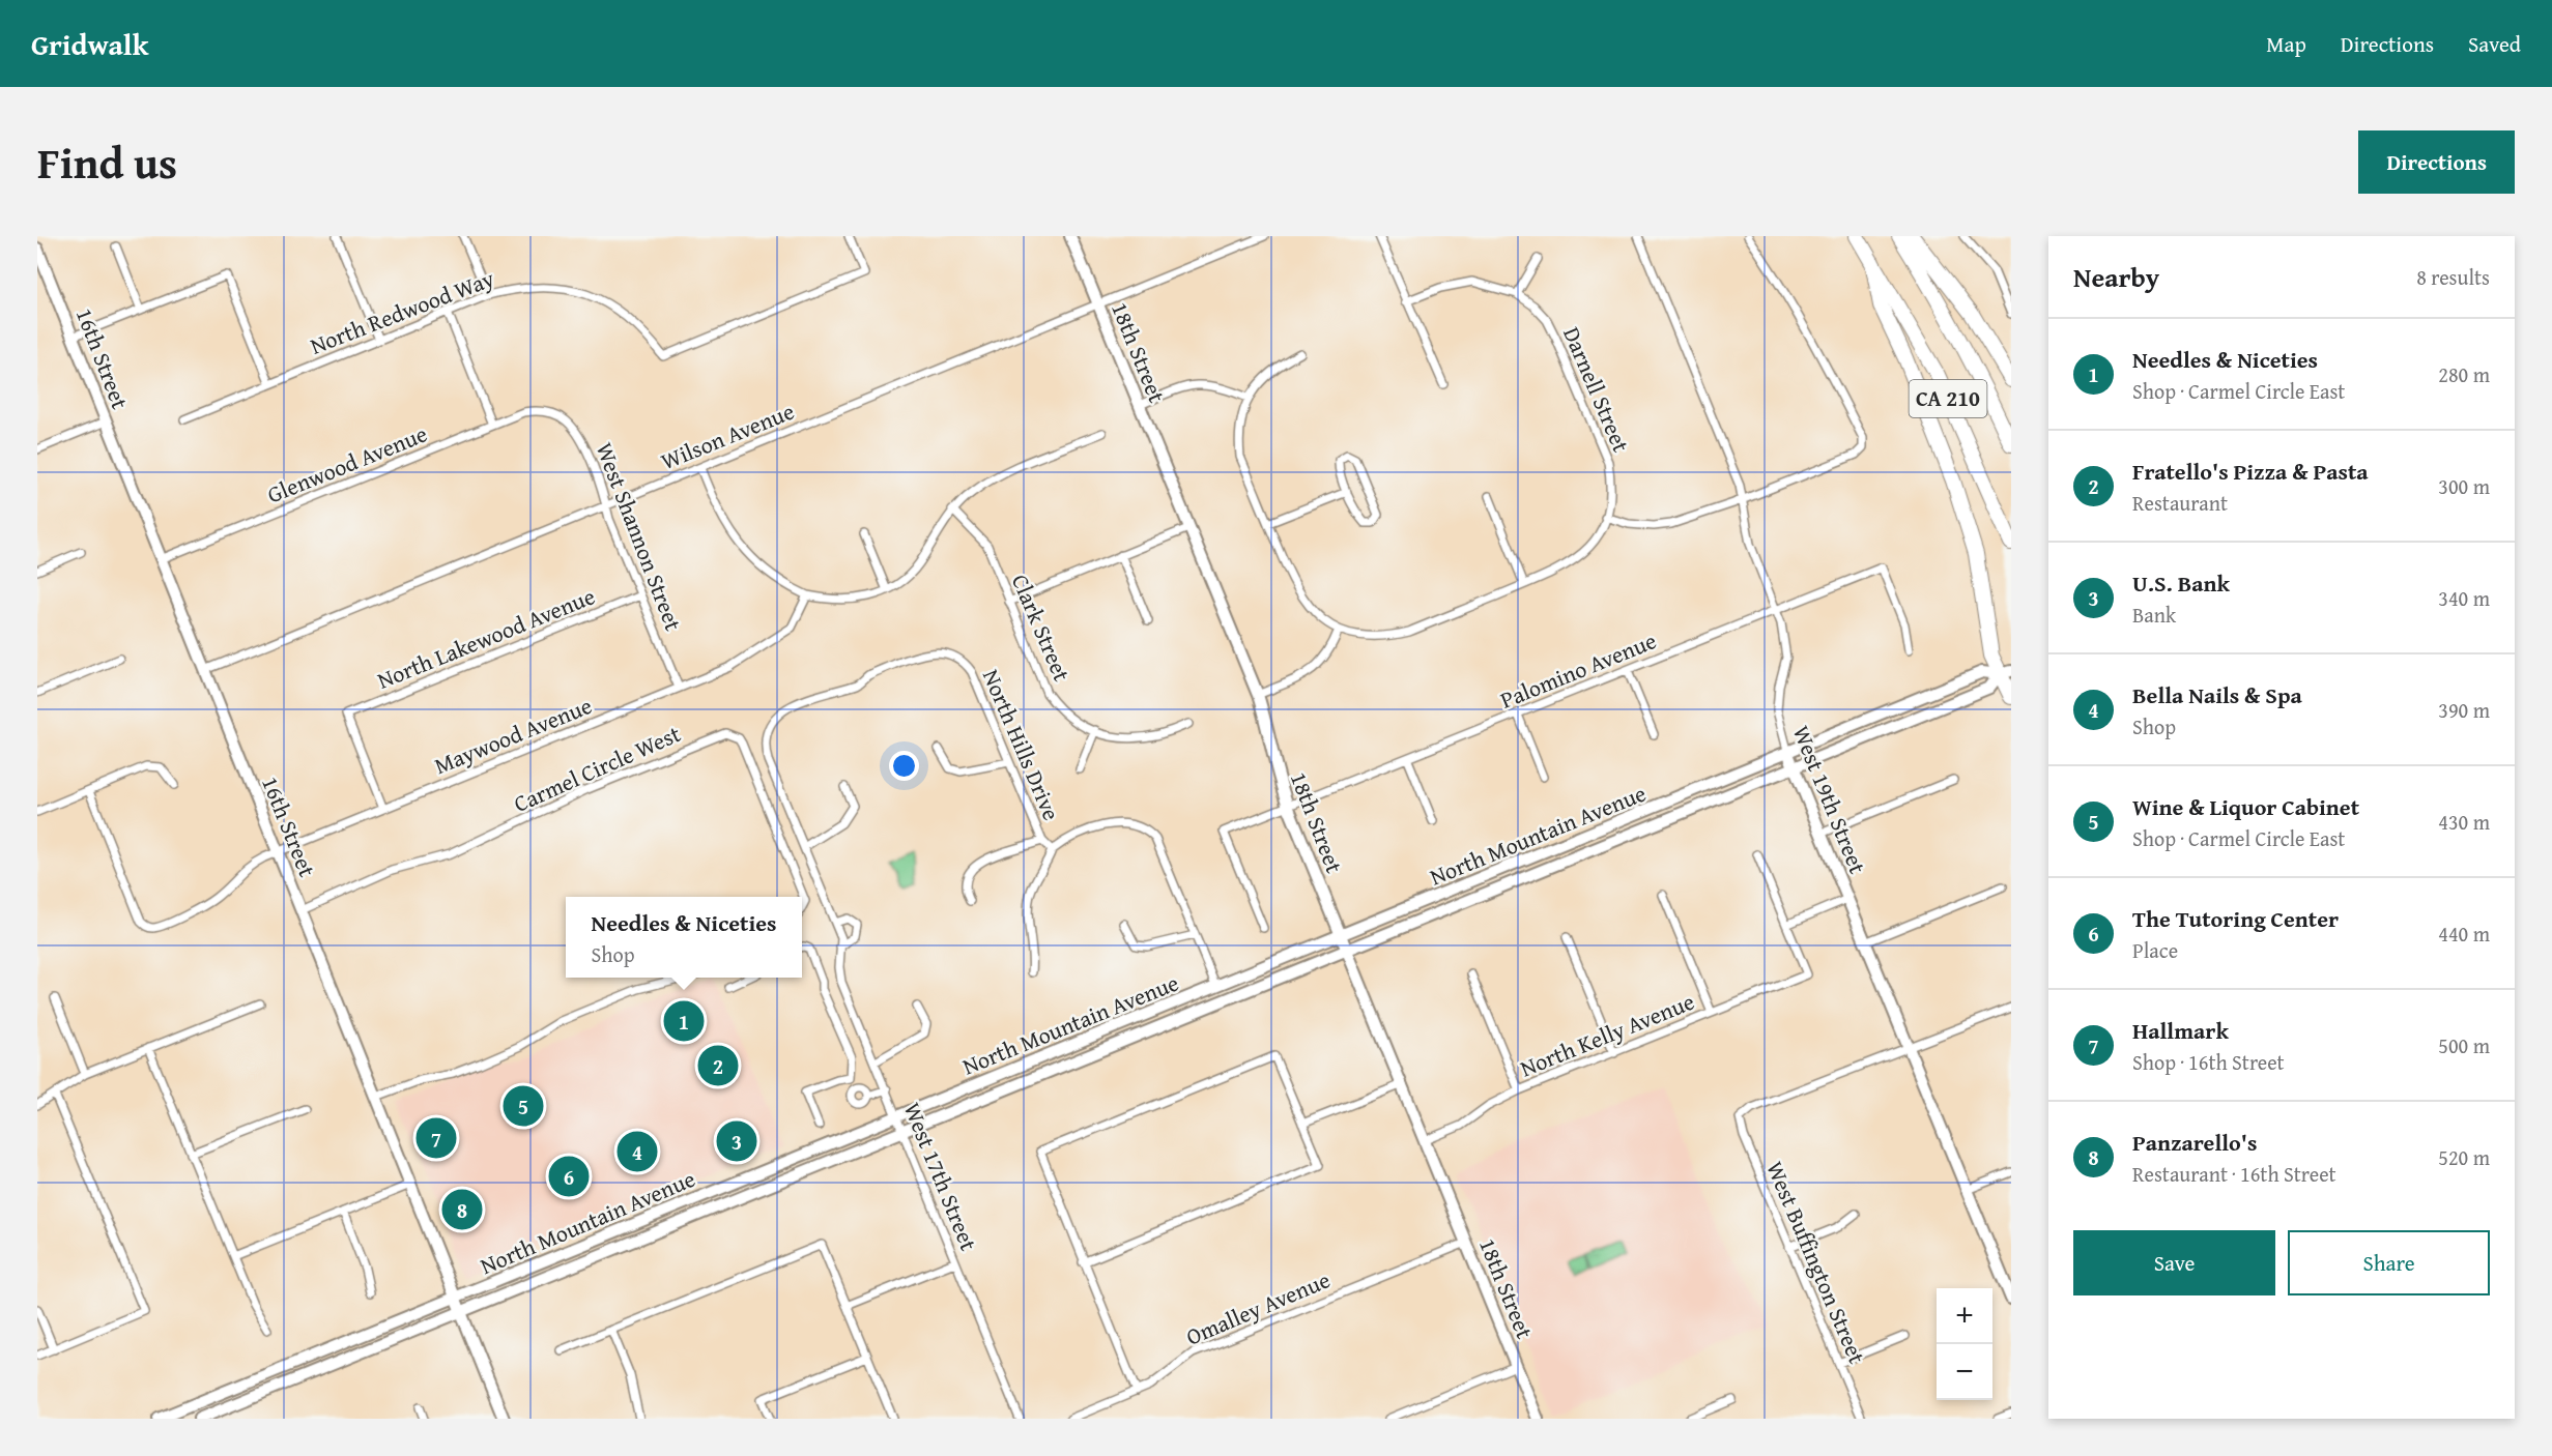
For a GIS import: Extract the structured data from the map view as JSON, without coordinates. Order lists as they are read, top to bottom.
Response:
{
  "streets": {
    "highway": ["CA 210"],
    "main road": [
      "18th Street",
      "16th Street",
      "West 19th Street",
      "North Mountain Avenue"
    ],
    "street": [
      "North Redwood Way",
      "Darnell Street",
      "Wilson Avenue",
      "Glenwood Avenue",
      "West Shannon Street",
      "Clark Street",
      "North Lakewood Avenue",
      "Palomino Avenue",
      "Maywood Avenue",
      "North Hills Drive",
      "Carmel Circle West",
      "North Kelly Avenue",
      "West 17th Street",
      "West Buffington Street",
      "Omalley Avenue"
    ]
  },
  "crossings": [
    ["18th Street", "Wilson Avenue"],
    ["18th Street", "Palomino Avenue"],
    ["18th Street", "North Mountain Avenue"],
    ["18th Street", "North Kelly Avenue"],
    ["18th Street", "Omalley Avenue"],
    ["16th Street", "Wilson Avenue"],
    ["16th Street", "Glenwood Avenue"],
    ["16th Street", "Maywood Avenue"],
    ["16th Street", "Carmel Circle West"],
    ["16th Street", "North Mountain Avenue"],
    ["Wilson Avenue", "West Shannon Street"],
    ["Glenwood Avenue", "West Shannon Street"],
    ["West Shannon Street", "North Lakewood Avenue"],
    ["West Shannon Street", "Maywood Avenue"],
    ["North Lakewood Avenue", "Maywood Avenue"],
    ["Palomino Avenue", "West 19th Street"],
    ["North Hills Drive", "North Mountain Avenue"],
    ["North Hills Drive", "West 17th Street"],
    ["West 19th Street", "North Mountain Avenue"],
    ["West 19th Street", "West Buffington Street"],
    ["North Mountain Avenue", "West 17th Street"]
  ],
  "page": {
    "header": "Gridwalk",
    "nav": ["Map", "Directions", "Saved"],
    "title": "Find us",
    "buttons": [
      "Directions",
      ["Save", "Share"]
    ],
    "heading": ["Nearby", "8 results"],
    "list": [
      {
        "mark": "1",
        "name": "Needles & Niceties",
        "note": "Shop · Carmel Circle East",
        "value": "280 m"
      },
      {
        "mark": "2",
        "name": "Fratello's Pizza & Pasta",
        "note": "Restaurant",
        "value": "300 m"
      },
      {
        "mark": "3",
        "name": "U.S. Bank",
        "note": "Bank",
        "value": "340 m"
      },
      {
        "mark": "4",
        "name": "Bella Nails & Spa",
        "note": "Shop",
        "value": "390 m"
      },
      {
        "mark": "5",
        "name": "Wine & Liquor Cabinet",
        "note": "Shop · Carmel Circle East",
        "value": "430 m"
      },
      {
        "mark": "6",
        "name": "The Tutoring Center",
        "note": "Place",
        "value": "440 m"
      },
      {
        "mark": "7",
        "name": "Hallmark",
        "note": "Shop · 16th Street",
        "value": "500 m"
      },
      {
        "mark": "8",
        "name": "Panzarello's",
        "note": "Restaurant · 16th Street",
        "value": "520 m"
      }
    ],
    "popup": ["Needles & Niceties", "Shop"],
    "pins": [
      "1",
      "2",
      "5",
      "7",
      "3",
      "4",
      "6",
      "8"
    ],
    "map_buttons": ["+", "−"]
  }
}
